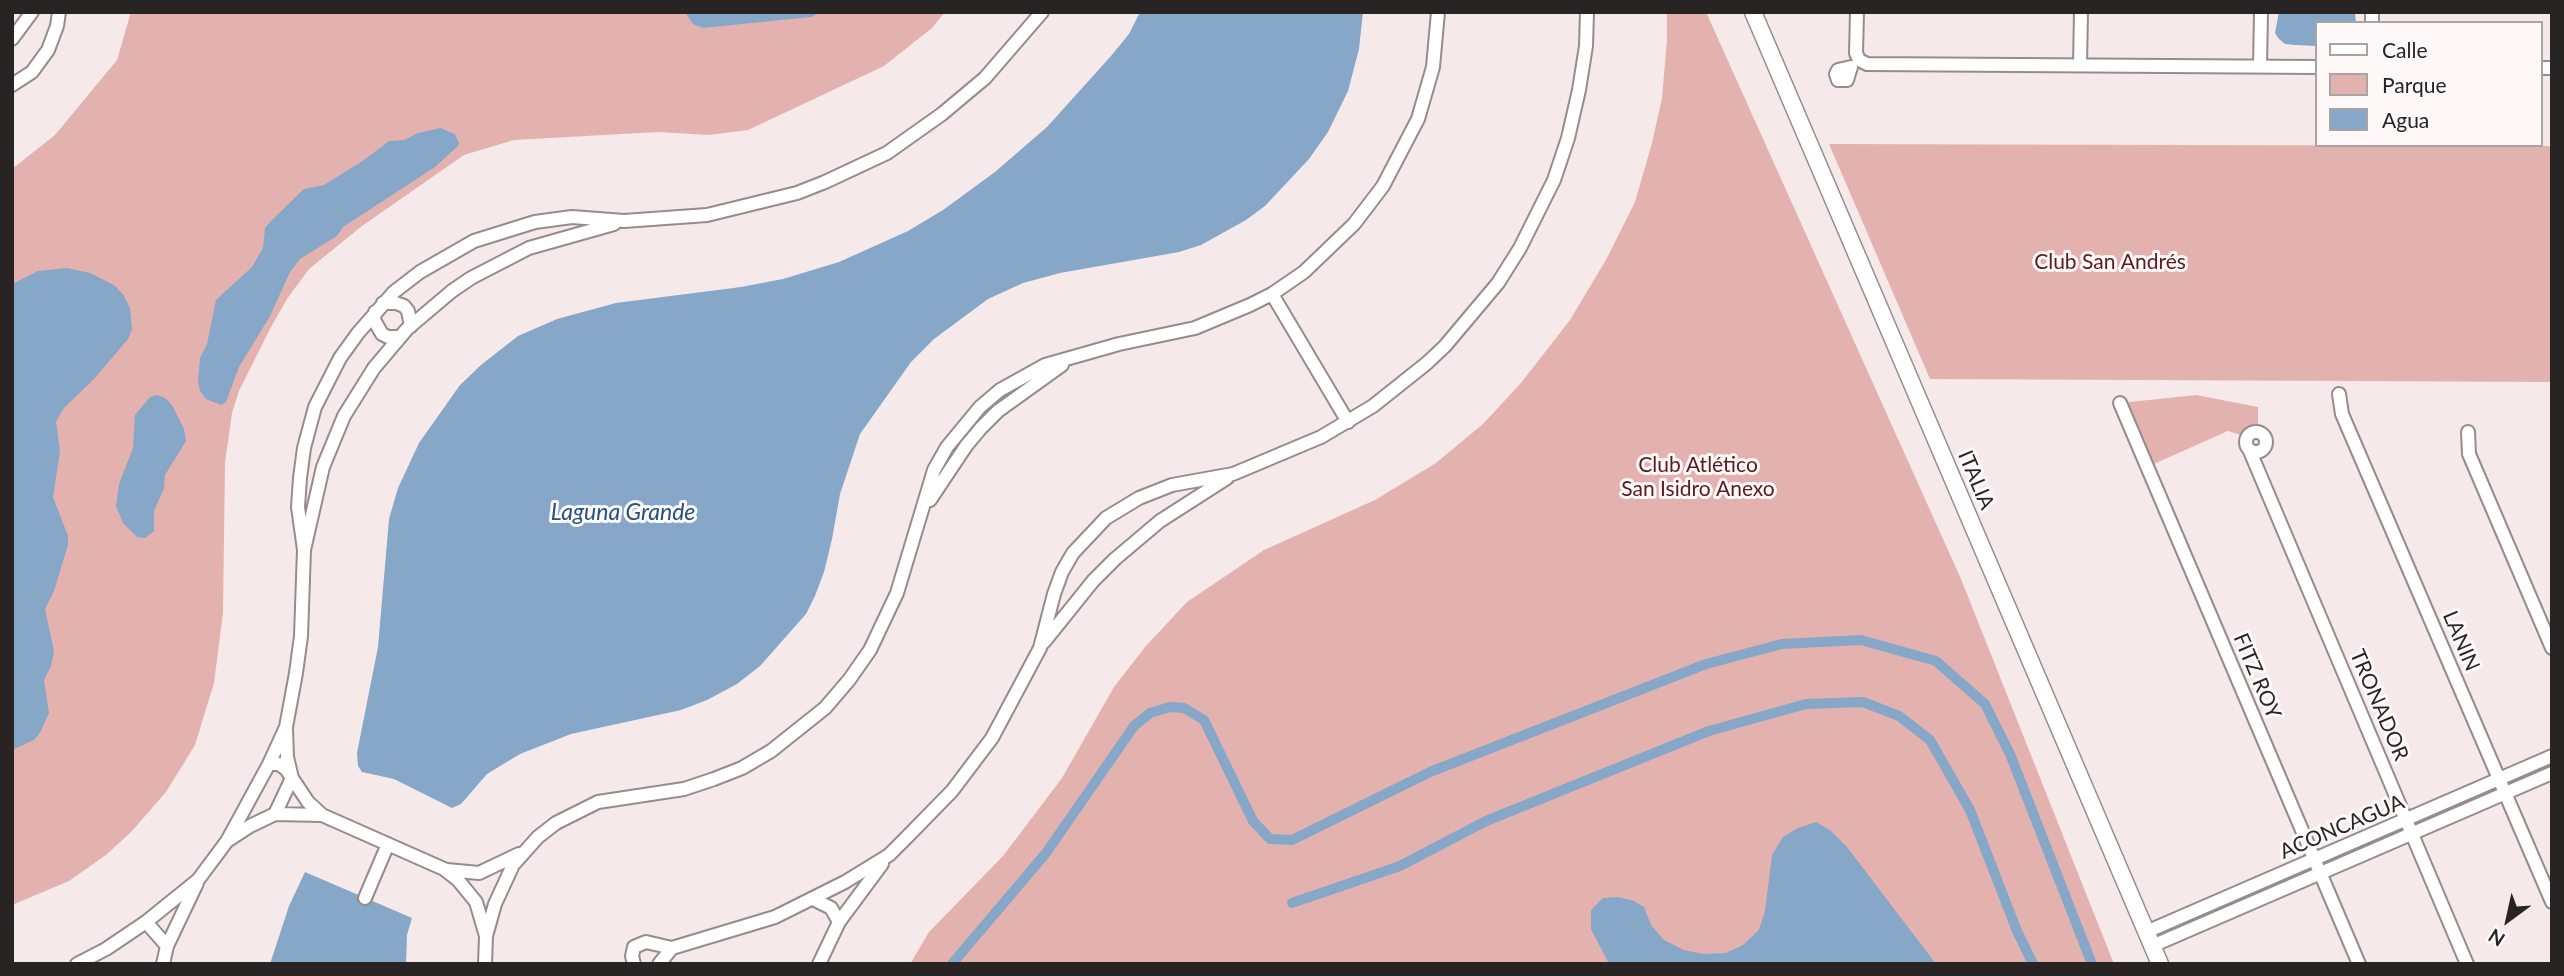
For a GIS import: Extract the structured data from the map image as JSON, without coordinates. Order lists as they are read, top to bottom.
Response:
{
  "streets": {
    "street": [
      "ITALIA",
      "LANIN",
      "FITZ ROY",
      "TRONADOR",
      "ACONCAGUA"
    ]
  },
  "crossings": [
    ["ITALIA", "ACONCAGUA"],
    ["LANIN", "ACONCAGUA"],
    ["FITZ ROY", "ACONCAGUA"],
    ["TRONADOR", "ACONCAGUA"]
  ],
  "water": ["Laguna Grande"],
  "parks": ["Club San Andrés", "Club Atlético San Isidro Anexo"],
  "legend": ["Calle", "Parque", "Agua"],
  "north": "bottom left"
}
